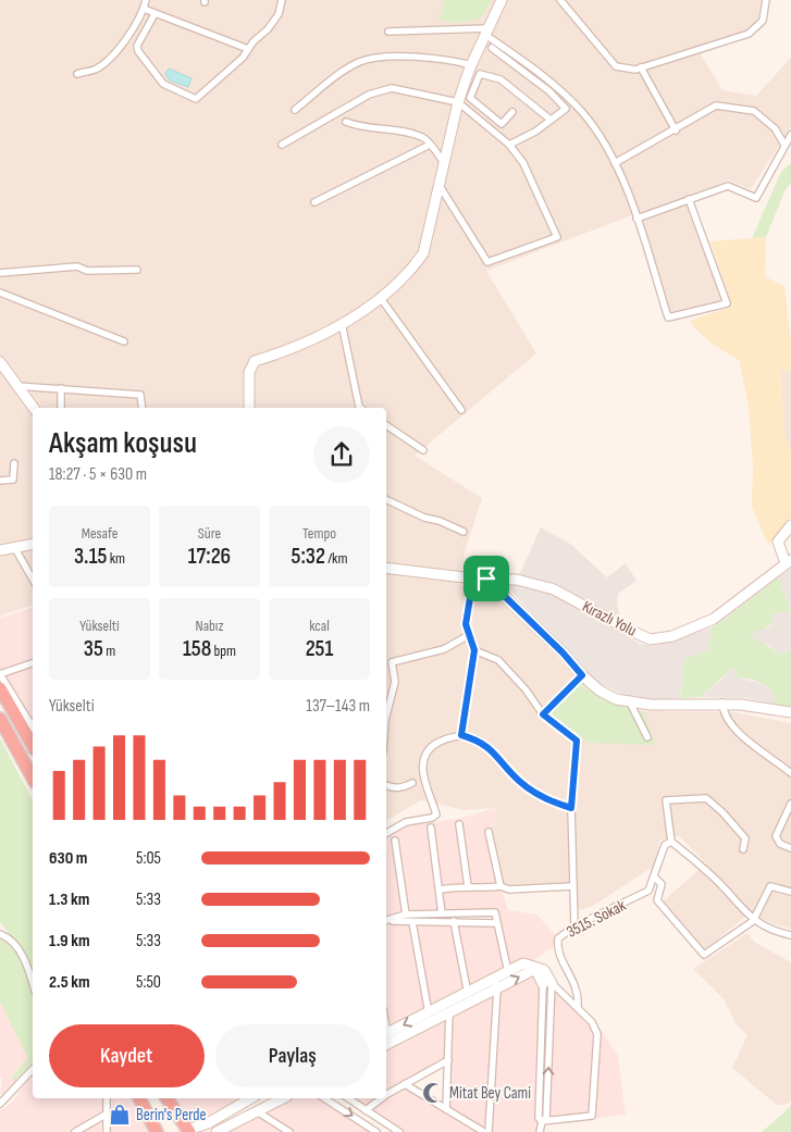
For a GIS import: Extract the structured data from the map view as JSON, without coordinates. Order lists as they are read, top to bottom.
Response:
{
  "streets": {
    "street": ["Kırazlı Yolu", "3515. Sokak"]
  },
  "places": {
    "mosque": ["Mitat Bey Cami"],
    "shop": ["Berin's Perde"]
  },
  "page": {
    "heading": ["Akşam koşusu", "18:27 · 5 × 630 m"],
    "stats": [
      ["Mesafe", "3.15 km"],
      ["Süre", "17:26"],
      ["Tempo", "5:32 /km"],
      ["Yükselti", "35 m"],
      ["Nabız", "158 bpm"],
      ["kcal", "251"]
    ],
    "chart": ["Yükselti", "137–143 m"],
    "list": [
      {
        "name": "630 m",
        "note": "5:05"
      },
      {
        "name": "1.3 km",
        "note": "5:33"
      },
      {
        "name": "1.9 km",
        "note": "5:33"
      },
      {
        "name": "2.5 km",
        "note": "5:50"
      }
    ],
    "buttons": ["Kaydet", "Paylaş"]
  }
}
